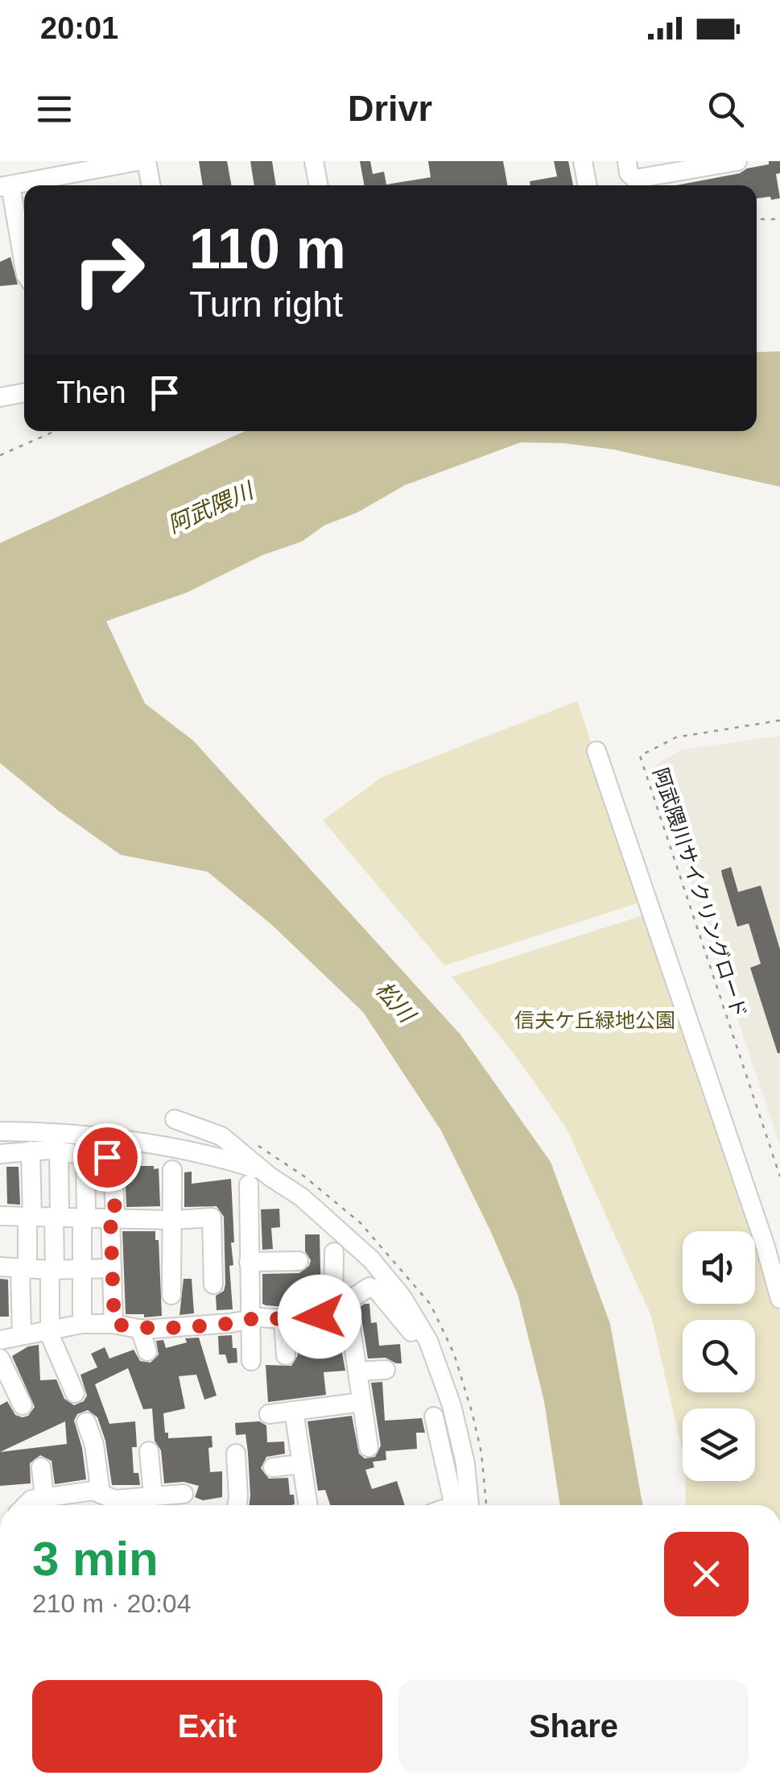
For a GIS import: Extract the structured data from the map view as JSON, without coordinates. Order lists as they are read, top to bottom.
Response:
{
  "streets": {
    "path": ["阿武隈川サイクリングロード"]
  },
  "water": ["阿武隈川", "松川"],
  "parks": ["信夫ケ丘緑地公園"],
  "page": {
    "status": "20:01",
    "header": "Drivr",
    "turn": ["110 m", "Turn right"],
    "then": "Then",
    "heading": ["3 min", "210 m · 20:04"],
    "buttons": ["Exit", "Share"]
  }
}
